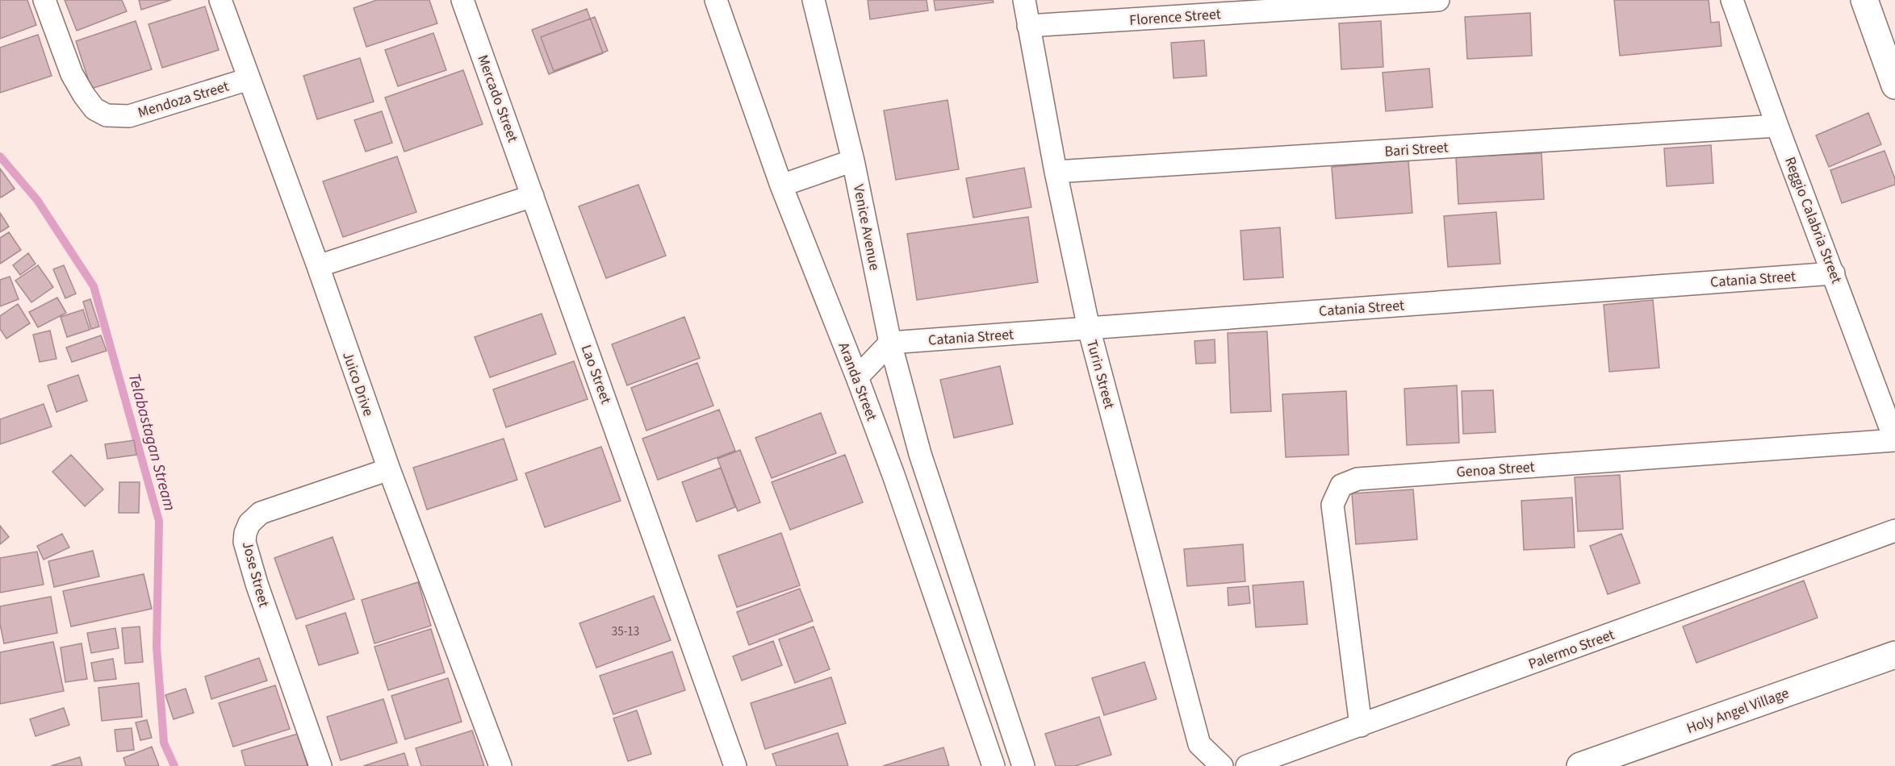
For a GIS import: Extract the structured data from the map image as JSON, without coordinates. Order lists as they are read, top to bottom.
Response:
{
  "streets": {
    "street": [
      "Florence Street",
      "Mercado Street",
      "Mendoza Street",
      "Bari Street",
      "Reggio Calabria Street",
      "Venice Avenue",
      "Catania Street",
      "Lao Street",
      "Turin Street",
      "Aranda Street",
      "Juico Drive",
      "Genoa Street",
      "Jose Street",
      "Palermo Street",
      "Holy Angel Village"
    ]
  },
  "crossings": [
    ["Florence Street", "Turin Street"],
    ["Mercado Street", "Lao Street"],
    ["Mendoza Street", "Juico Drive"],
    ["Bari Street", "Reggio Calabria Street"],
    ["Bari Street", "Turin Street"],
    ["Reggio Calabria Street", "Catania Street"],
    ["Reggio Calabria Street", "Genoa Street"],
    ["Venice Avenue", "Catania Street"],
    ["Catania Street", "Turin Street"],
    ["Juico Drive", "Jose Street"],
    ["Genoa Street", "Palermo Street"]
  ],
  "water": ["Telabastagan Stream"],
  "house_numbers": ["35-13"]
}
